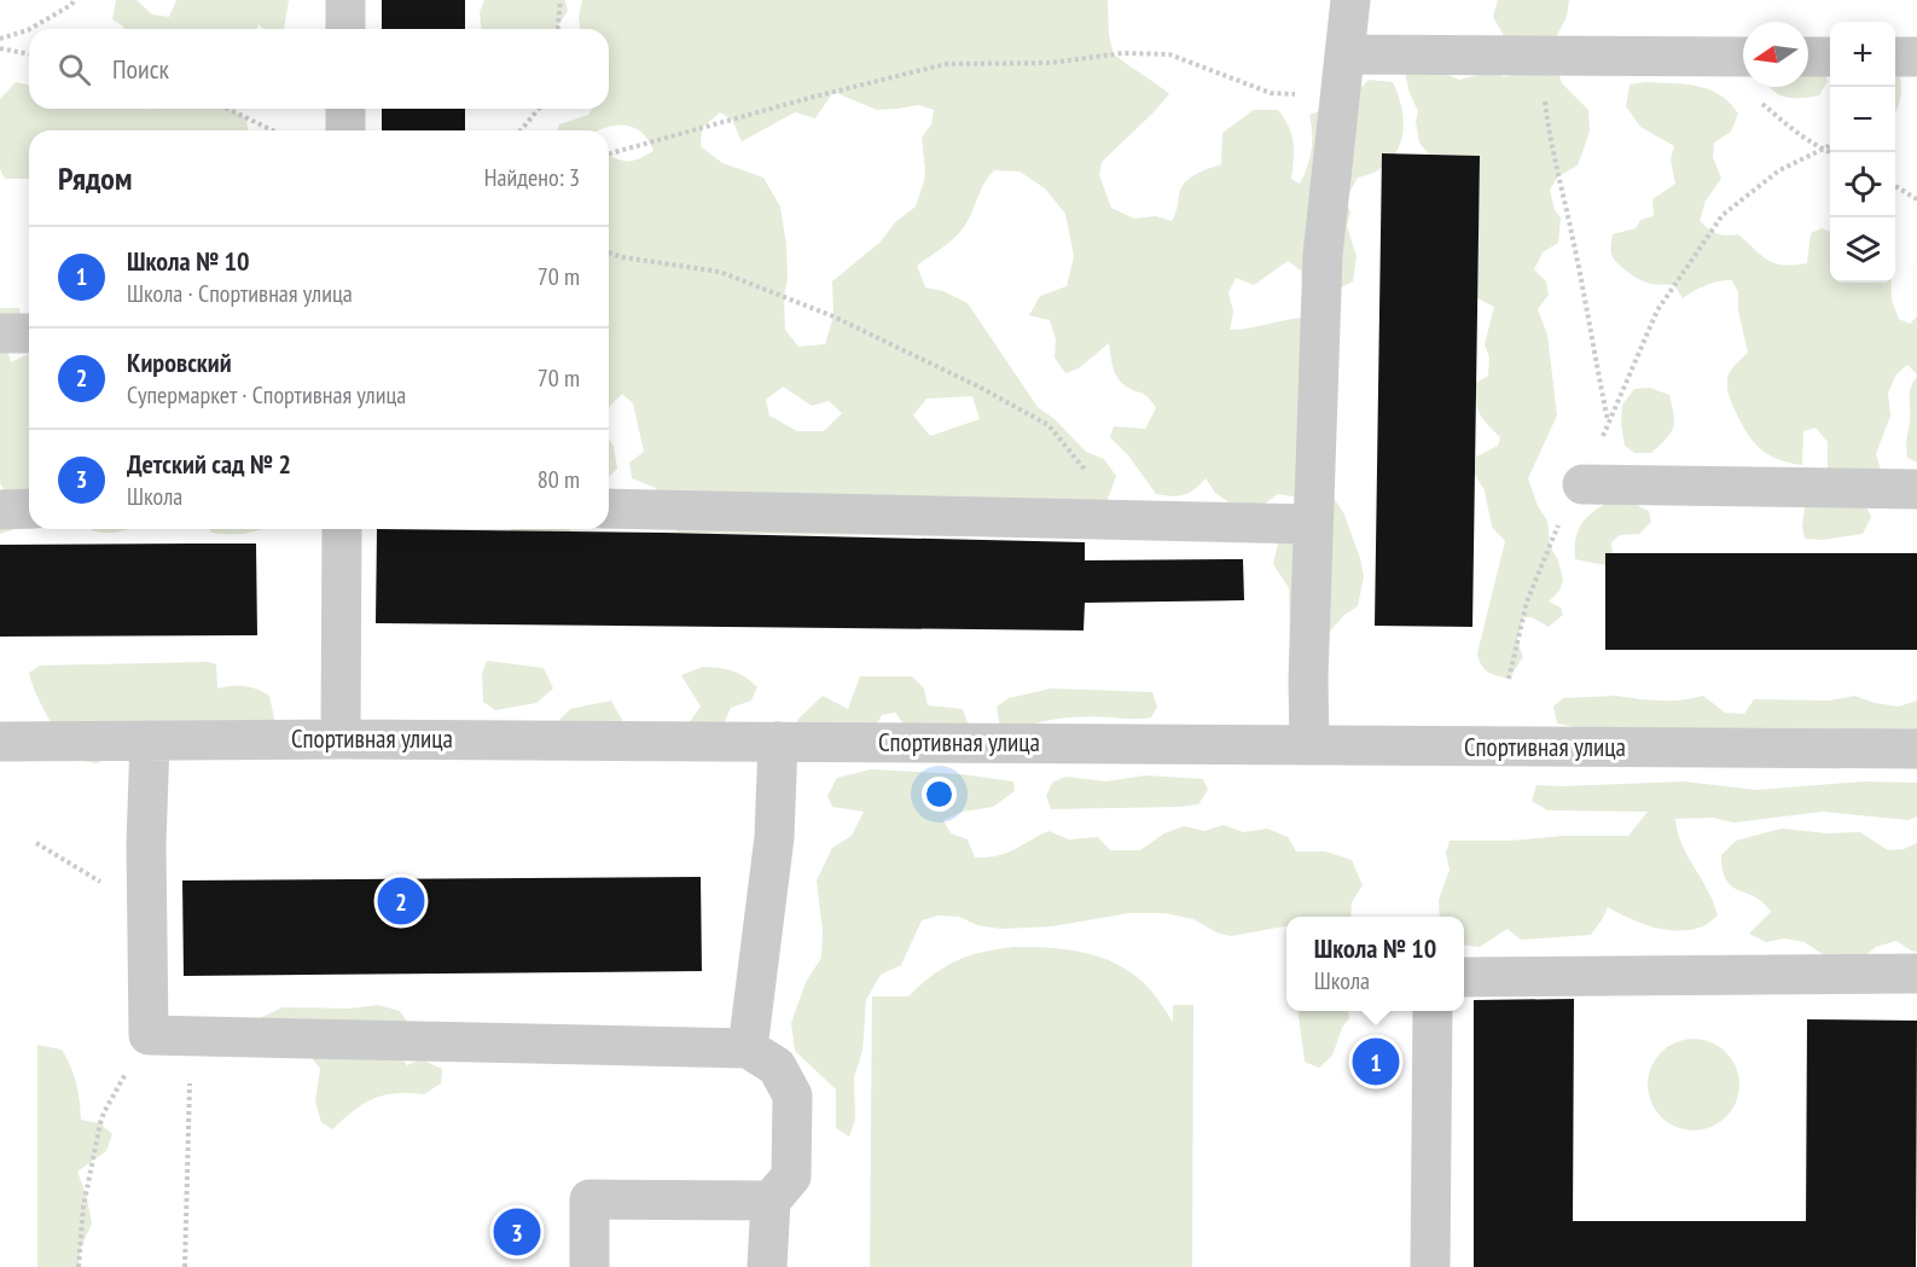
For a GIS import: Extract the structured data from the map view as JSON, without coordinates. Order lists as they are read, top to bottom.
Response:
{
  "streets": {
    "street": ["Спортивная улица"]
  },
  "north": "left",
  "page": {
    "map_buttons": ["+", "−"],
    "search": "Поиск",
    "heading": ["Рядом", "Найдено: 3"],
    "list": [
      {
        "mark": "1",
        "name": "Школа № 10",
        "note": "Школа · Спортивная улица",
        "value": "70 m"
      },
      {
        "mark": "2",
        "name": "Кировский",
        "note": "Супермаркет · Спортивная улица",
        "value": "70 m"
      },
      {
        "mark": "3",
        "name": "Детский сад № 2",
        "note": "Школа",
        "value": "80 m"
      }
    ],
    "pins": ["2", "1", "3"],
    "popup": ["Школа № 10", "Школа"]
  }
}
